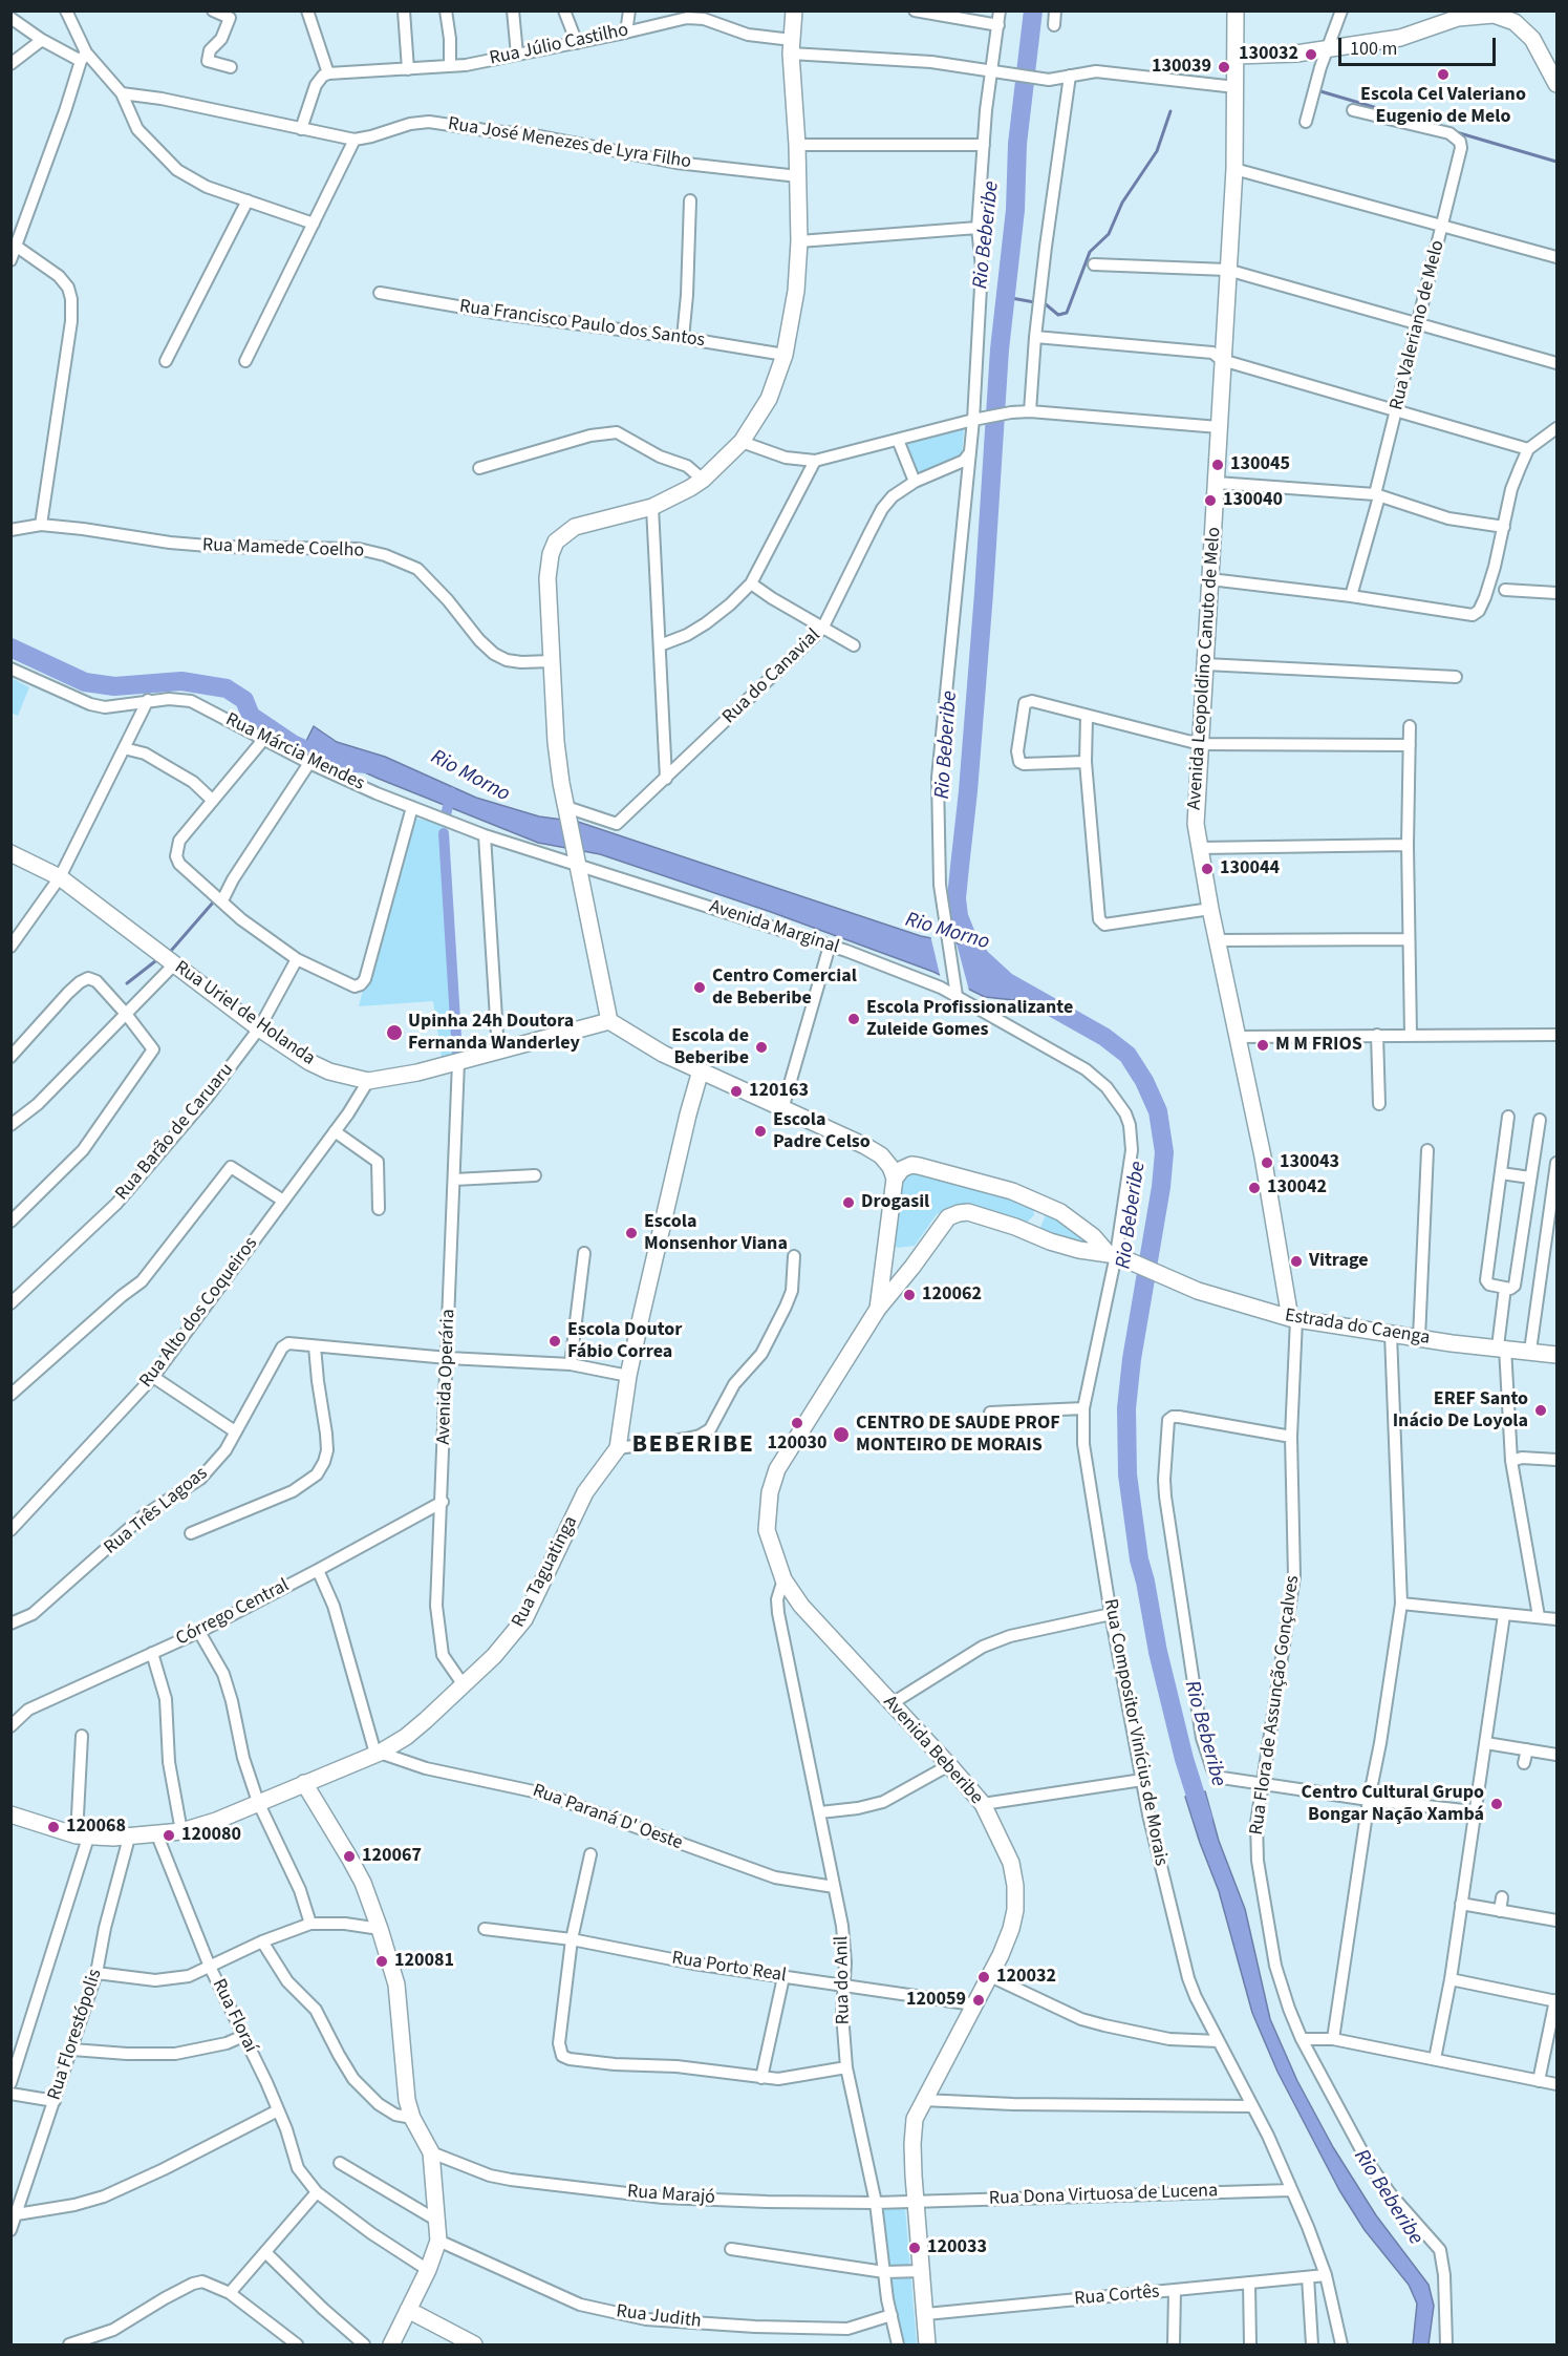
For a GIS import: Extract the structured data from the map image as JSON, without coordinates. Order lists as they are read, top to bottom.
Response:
{
  "streets": {
    "street": [
      "Rua Júlio Castilho",
      "Rua José Menezes de Lyra Filho",
      "Rua Francisco Paulo dos Santos",
      "Rua Valeriano de Melo",
      "Rua Mamede Coelho",
      "Avenida Leopoldino Canuto de Melo",
      "Rua do Canavial",
      "Rua Márcia Mendes",
      "Avenida Marginal",
      "Rua Uriel de Holanda",
      "Rua Barão de Caruaru",
      "Rua Alto dos Coqueiros",
      "Estrada do Caenga",
      "Avenida Operária",
      "Rua Três Lagoas",
      "Rua Taguatinga",
      "Córrego Central",
      "Rua Flora de Assunção Gonçalves",
      "Rua Compositor Vinícius de Morais",
      "Avenida Beberibe",
      "Rua Paraná D' Oeste",
      "Rua Porto Real",
      "Rua do Anil",
      "Rua Floraí",
      "Rua Florestópolis",
      "Rua Marajó",
      "Rua Dona Virtuosa de Lucena",
      "Rua Cortês",
      "Rua Judith"
    ]
  },
  "crossings": [
    ["Rua Júlio Castilho", "Avenida Leopoldino Canuto de Melo"],
    ["Avenida Leopoldino Canuto de Melo", "Estrada do Caenga"],
    ["Avenida Leopoldino Canuto de Melo", "Rua Flora de Assunção Gonçalves"],
    ["Rua Márcia Mendes", "Avenida Marginal"],
    ["Avenida Marginal", "Estrada do Caenga"],
    ["Avenida Marginal", "Rua Compositor Vinícius de Morais"],
    ["Rua Uriel de Holanda", "Rua Barão de Caruaru"],
    ["Rua Uriel de Holanda", "Rua Alto dos Coqueiros"],
    ["Rua Uriel de Holanda", "Avenida Operária"],
    ["Estrada do Caenga", "Rua Flora de Assunção Gonçalves"],
    ["Estrada do Caenga", "Rua Compositor Vinícius de Morais"],
    ["Avenida Operária", "Rua Taguatinga"],
    ["Avenida Operária", "Córrego Central"],
    ["Rua Taguatinga", "Rua Paraná D' Oeste"],
    ["Rua Taguatinga", "Rua Floraí"],
    ["Rua Taguatinga", "Rua Florestópolis"],
    ["Rua Compositor Vinícius de Morais", "Rua Dona Virtuosa de Lucena"],
    ["Rua Compositor Vinícius de Morais", "Rua Cortês"],
    ["Avenida Beberibe", "Rua Porto Real"],
    ["Avenida Beberibe", "Rua do Anil"],
    ["Avenida Beberibe", "Rua Marajó"],
    ["Avenida Beberibe", "Rua Dona Virtuosa de Lucena"],
    ["Avenida Beberibe", "Rua Cortês"],
    ["Rua Paraná D' Oeste", "Rua do Anil"],
    ["Rua Porto Real", "Rua do Anil"],
    ["Rua do Anil", "Rua Marajó"],
    ["Rua do Anil", "Rua Judith"],
    ["Rua Marajó", "Rua Dona Virtuosa de Lucena"]
  ],
  "districts": ["BEBERIBE"],
  "water": ["Rio Beberibe", "Rio Morno"],
  "places": [
    "130032",
    "130039",
    "Escola Cel Valeriano Eugenio de Melo",
    "130045",
    "130040",
    "130044",
    "Centro Comercial de Beberibe",
    "Escola Profissionalizante Zuleide Gomes",
    "Upinha 24h Doutora Fernanda Wanderley",
    "M M FRIOS",
    "Escola de Beberibe",
    "120163",
    "Escola Padre Celso",
    "130043",
    "130042",
    "Drogasil",
    "Escola Monsenhor Viana",
    "Vitrage",
    "120062",
    "Escola Doutor Fábio Correa",
    "EREF Santo Inácio De Loyola",
    "120030",
    "CENTRO DE SAUDE PROF MONTEIRO DE MORAIS",
    "Centro Cultural Grupo Bongar Nação Xambá",
    "120068",
    "120080",
    "120067",
    "120081",
    "120032",
    "120059",
    "120033"
  ],
  "scale_bar": "100 m"
}
